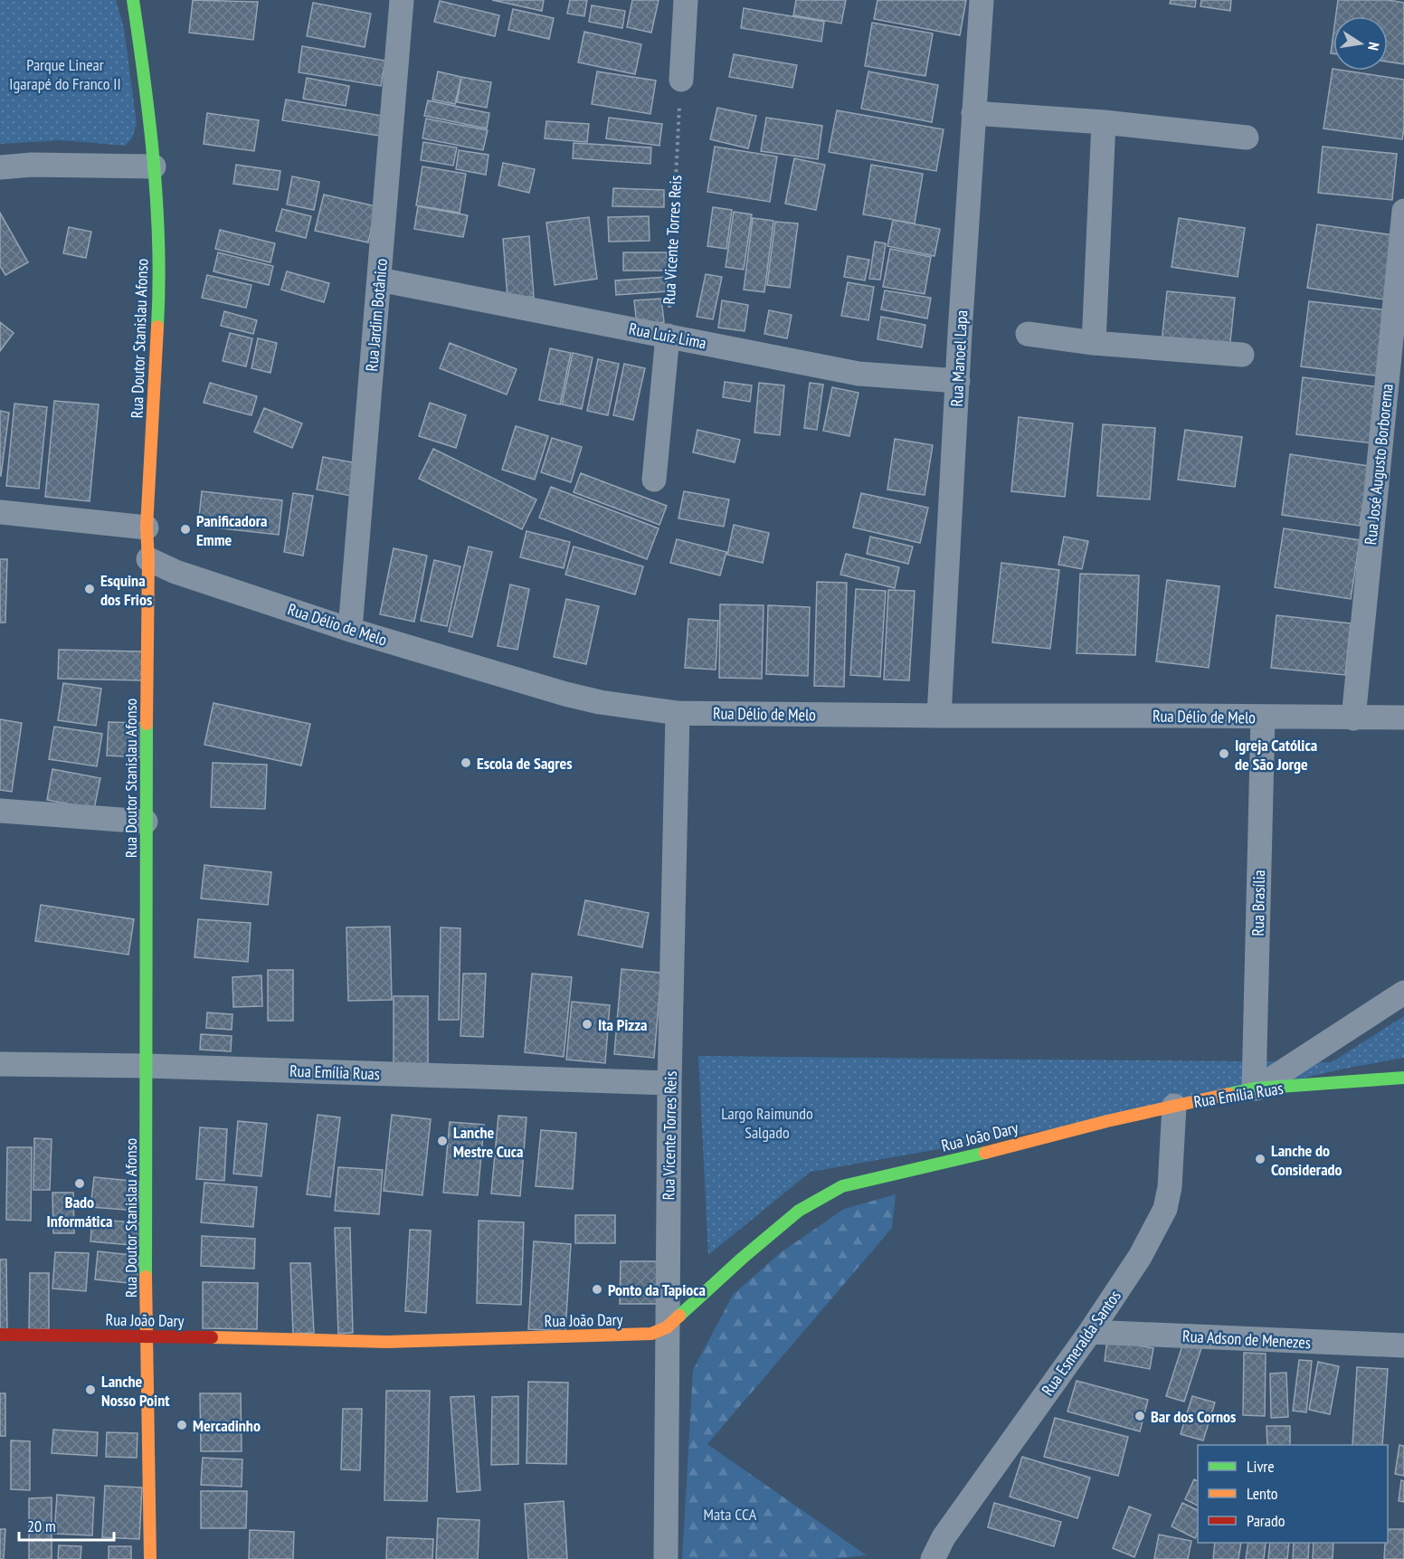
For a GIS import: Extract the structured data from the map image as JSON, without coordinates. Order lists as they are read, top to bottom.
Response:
{
  "streets": {
    "street": [
      "Rua Vicente Torres Reis",
      "Rua Jardim Botânico",
      "Rua Luiz Lima",
      "Rua Doutor Stanislau Afonso",
      "Rua Manoel Lapa",
      "Rua José Augusto Borborema",
      "Rua Délio de Melo",
      "Rua Brasília",
      "Rua Emília Ruas",
      "Rua João Dary",
      "Rua Adson de Menezes",
      "Rua Esmeralda Santos"
    ]
  },
  "crossings": [
    ["Rua Vicente Torres Reis", "Rua Luiz Lima"],
    ["Rua Vicente Torres Reis", "Rua Délio de Melo"],
    ["Rua Vicente Torres Reis", "Rua Emília Ruas"],
    ["Rua Vicente Torres Reis", "Rua João Dary"],
    ["Rua Jardim Botânico", "Rua Luiz Lima"],
    ["Rua Jardim Botânico", "Rua Délio de Melo"],
    ["Rua Luiz Lima", "Rua Manoel Lapa"],
    ["Rua Doutor Stanislau Afonso", "Rua Délio de Melo"],
    ["Rua Doutor Stanislau Afonso", "Rua Emília Ruas"],
    ["Rua Doutor Stanislau Afonso", "Rua João Dary"],
    ["Rua Manoel Lapa", "Rua Délio de Melo"],
    ["Rua José Augusto Borborema", "Rua Délio de Melo"],
    ["Rua Délio de Melo", "Rua Brasília"],
    ["Rua Brasília", "Rua Emília Ruas"],
    ["Rua Emília Ruas", "Rua João Dary"],
    ["Rua Emília Ruas", "Rua Esmeralda Santos"],
    ["Rua Adson de Menezes", "Rua Esmeralda Santos"]
  ],
  "parks": ["Parque Linear Igarapé do Franco II", "Largo Raimundo Salgado", "Mata CCA"],
  "places": [
    "Panificadora Emme",
    "Esquina dos Frios",
    "Igreja Católica de São Jorge",
    "Escola de Sagres",
    "Ita Pizza",
    "Lanche Mestre Cuca",
    "Lanche do Considerado",
    "Bado Informática",
    "Ponto da Tapioca",
    "Lanche Nosso Point",
    "Bar dos Cornos",
    "Mercadinho"
  ],
  "legend": ["Livre", "Lento", "Parado"],
  "scale_bar": "20 m",
  "north": "right"
}
